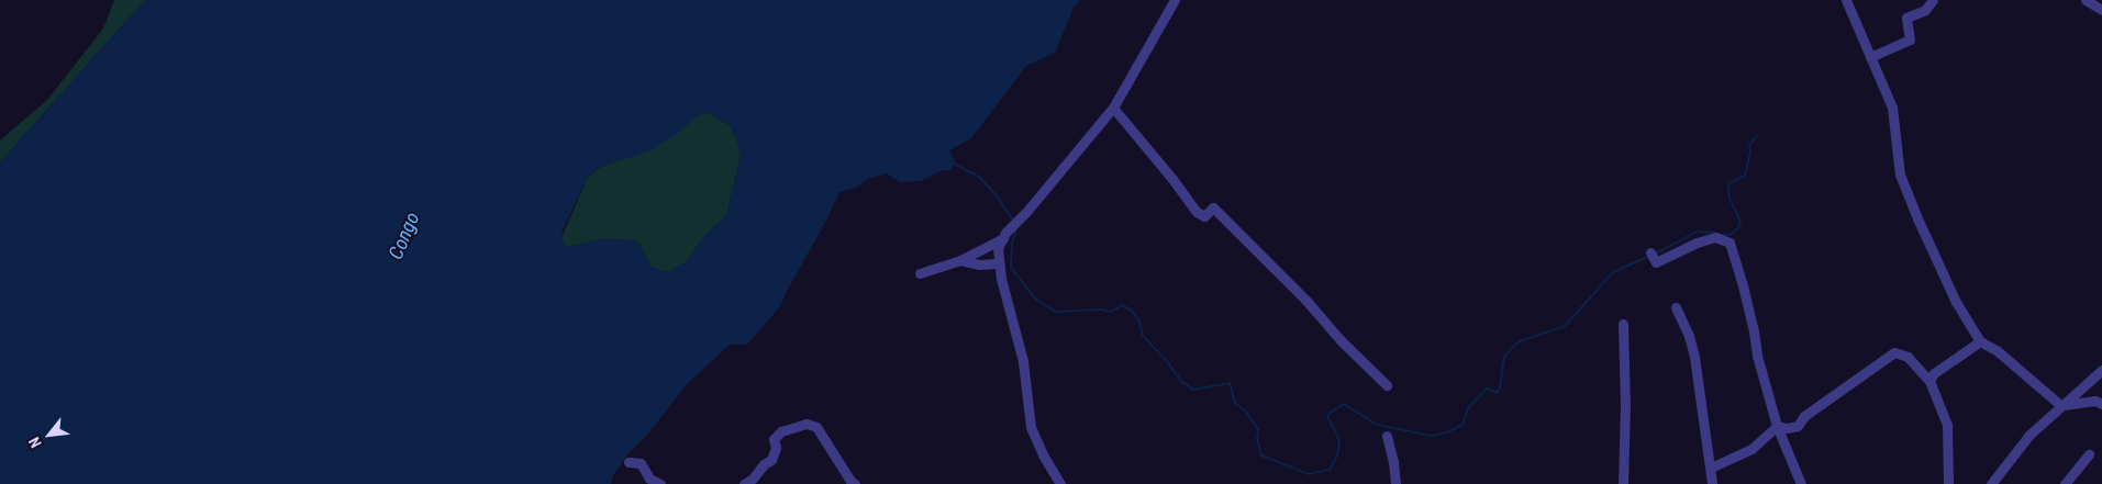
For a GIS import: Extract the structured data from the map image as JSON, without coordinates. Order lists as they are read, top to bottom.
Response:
{
  "water": ["Congo"],
  "north": "bottom left"
}
